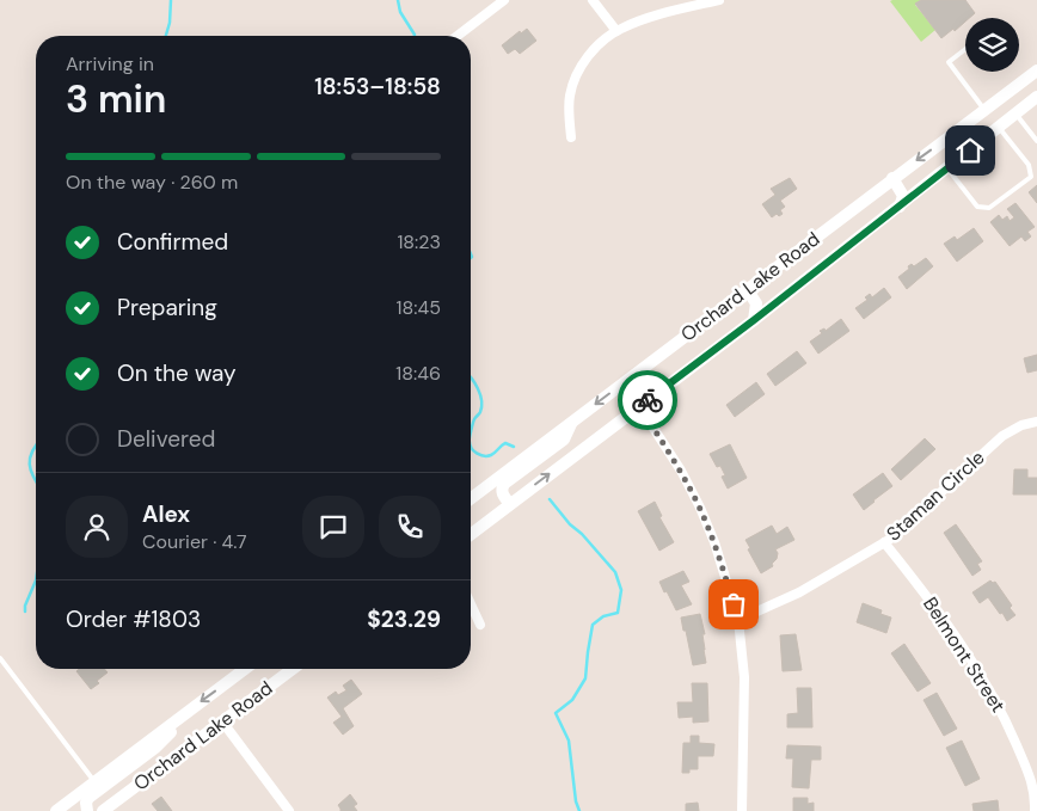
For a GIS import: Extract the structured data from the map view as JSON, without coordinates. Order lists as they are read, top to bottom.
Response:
{
  "streets": {
    "main road": ["Orchard Lake Road"],
    "street": ["Staman Circle", "Belmont Street"]
  },
  "crossings": [
    ["Staman Circle", "Belmont Street"]
  ],
  "page": {
    "heading": ["3 min", "Arriving in", "18:53–18:58"],
    "panel": [
      "Alex",
      "Courier · 4.7",
      "Order #1803",
      "$23.29"
    ],
    "bar": "On the way · 260 m",
    "list": [
      ["Confirmed", "18:23"],
      ["Preparing", "18:45"],
      ["On the way", "18:46"],
      "Delivered"
    ]
  }
}
